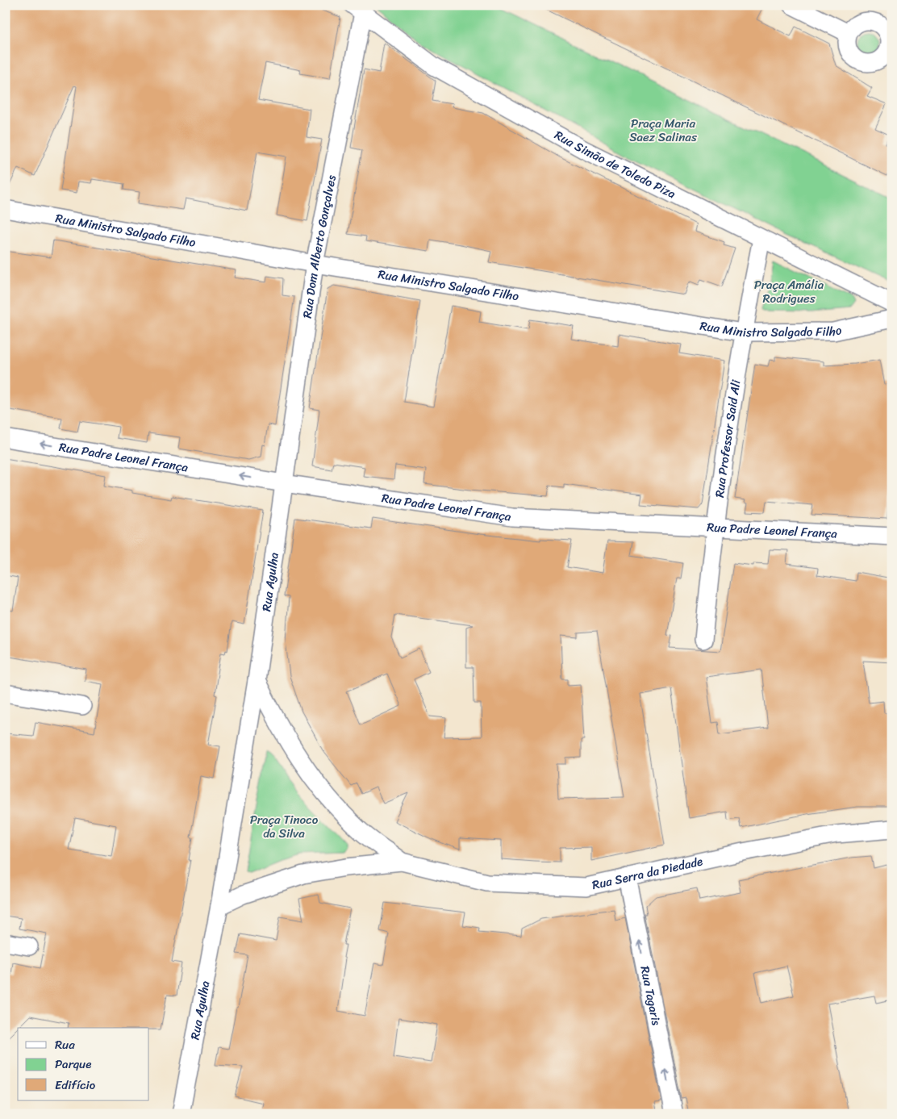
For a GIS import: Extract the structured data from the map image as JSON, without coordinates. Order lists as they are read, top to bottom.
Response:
{
  "streets": {
    "street": [
      "Rua Simão de Toledo Piza",
      "Rua Ministro Salgado Filho",
      "Rua Dom Alberto Gonçalves",
      "Rua Professor Said Ali",
      "Rua Padre Leonel França",
      "Rua Agulha",
      "Rua Serra da Piedade",
      "Rua Tagaris"
    ]
  },
  "crossings": [
    ["Rua Simão de Toledo Piza", "Rua Dom Alberto Gonçalves"],
    ["Rua Simão de Toledo Piza", "Rua Professor Said Ali"],
    ["Rua Ministro Salgado Filho", "Rua Dom Alberto Gonçalves"],
    ["Rua Ministro Salgado Filho", "Rua Professor Said Ali"],
    ["Rua Dom Alberto Gonçalves", "Rua Padre Leonel França"],
    ["Rua Dom Alberto Gonçalves", "Rua Agulha"],
    ["Rua Professor Said Ali", "Rua Padre Leonel França"],
    ["Rua Padre Leonel França", "Rua Agulha"],
    ["Rua Serra da Piedade", "Rua Tagaris"]
  ],
  "one_way": ["Rua Tagaris"],
  "parks": ["Praça Maria Saez Salinas", "Praça Amália Rodrigues", "Praça Tinoco da Silva"],
  "legend": ["Rua", "Parque", "Edifício"]
}
